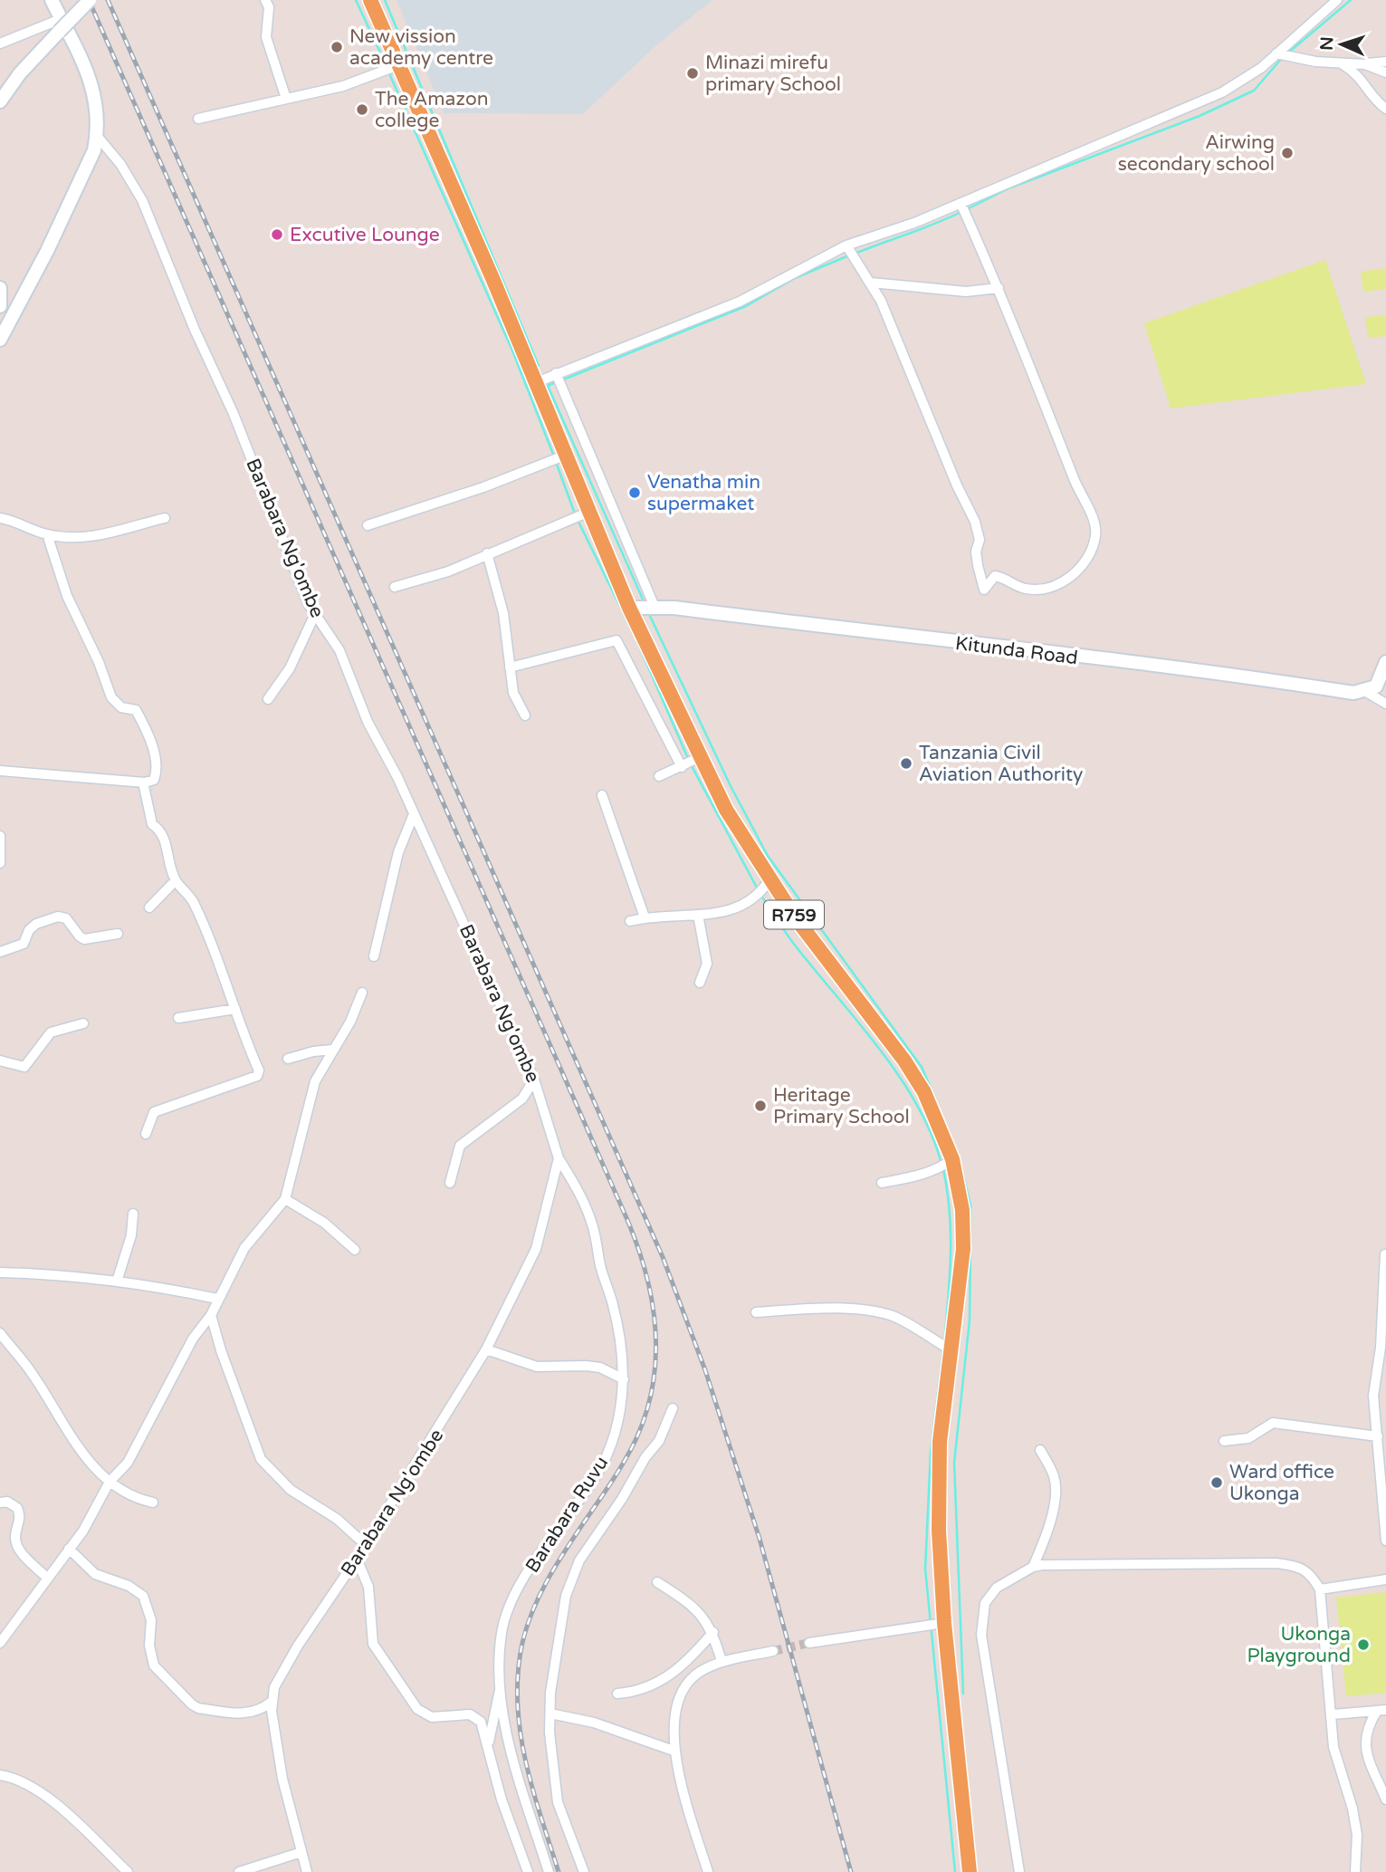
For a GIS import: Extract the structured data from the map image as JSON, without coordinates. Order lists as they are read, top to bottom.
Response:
{
  "streets": {
    "main road": ["R759"],
    "street": ["Barabara Ng'ombe", "Kitunda Road", "Barabara Ruvu"]
  },
  "crossings": [
    ["Barabara Ng'ombe", "Barabara Ruvu"],
    ["Kitunda Road", "R759"]
  ],
  "places": [
    "New vission academy centre",
    "Minazi mirefu primary School",
    "The Amazon college",
    "Airwing secondary school",
    "Excutive Lounge",
    "Venatha min supermaket",
    "Tanzania Civil Aviation Authority",
    "Heritage Primary School",
    "Ward office Ukonga",
    "Ukonga Playground"
  ],
  "north": "left"
}
